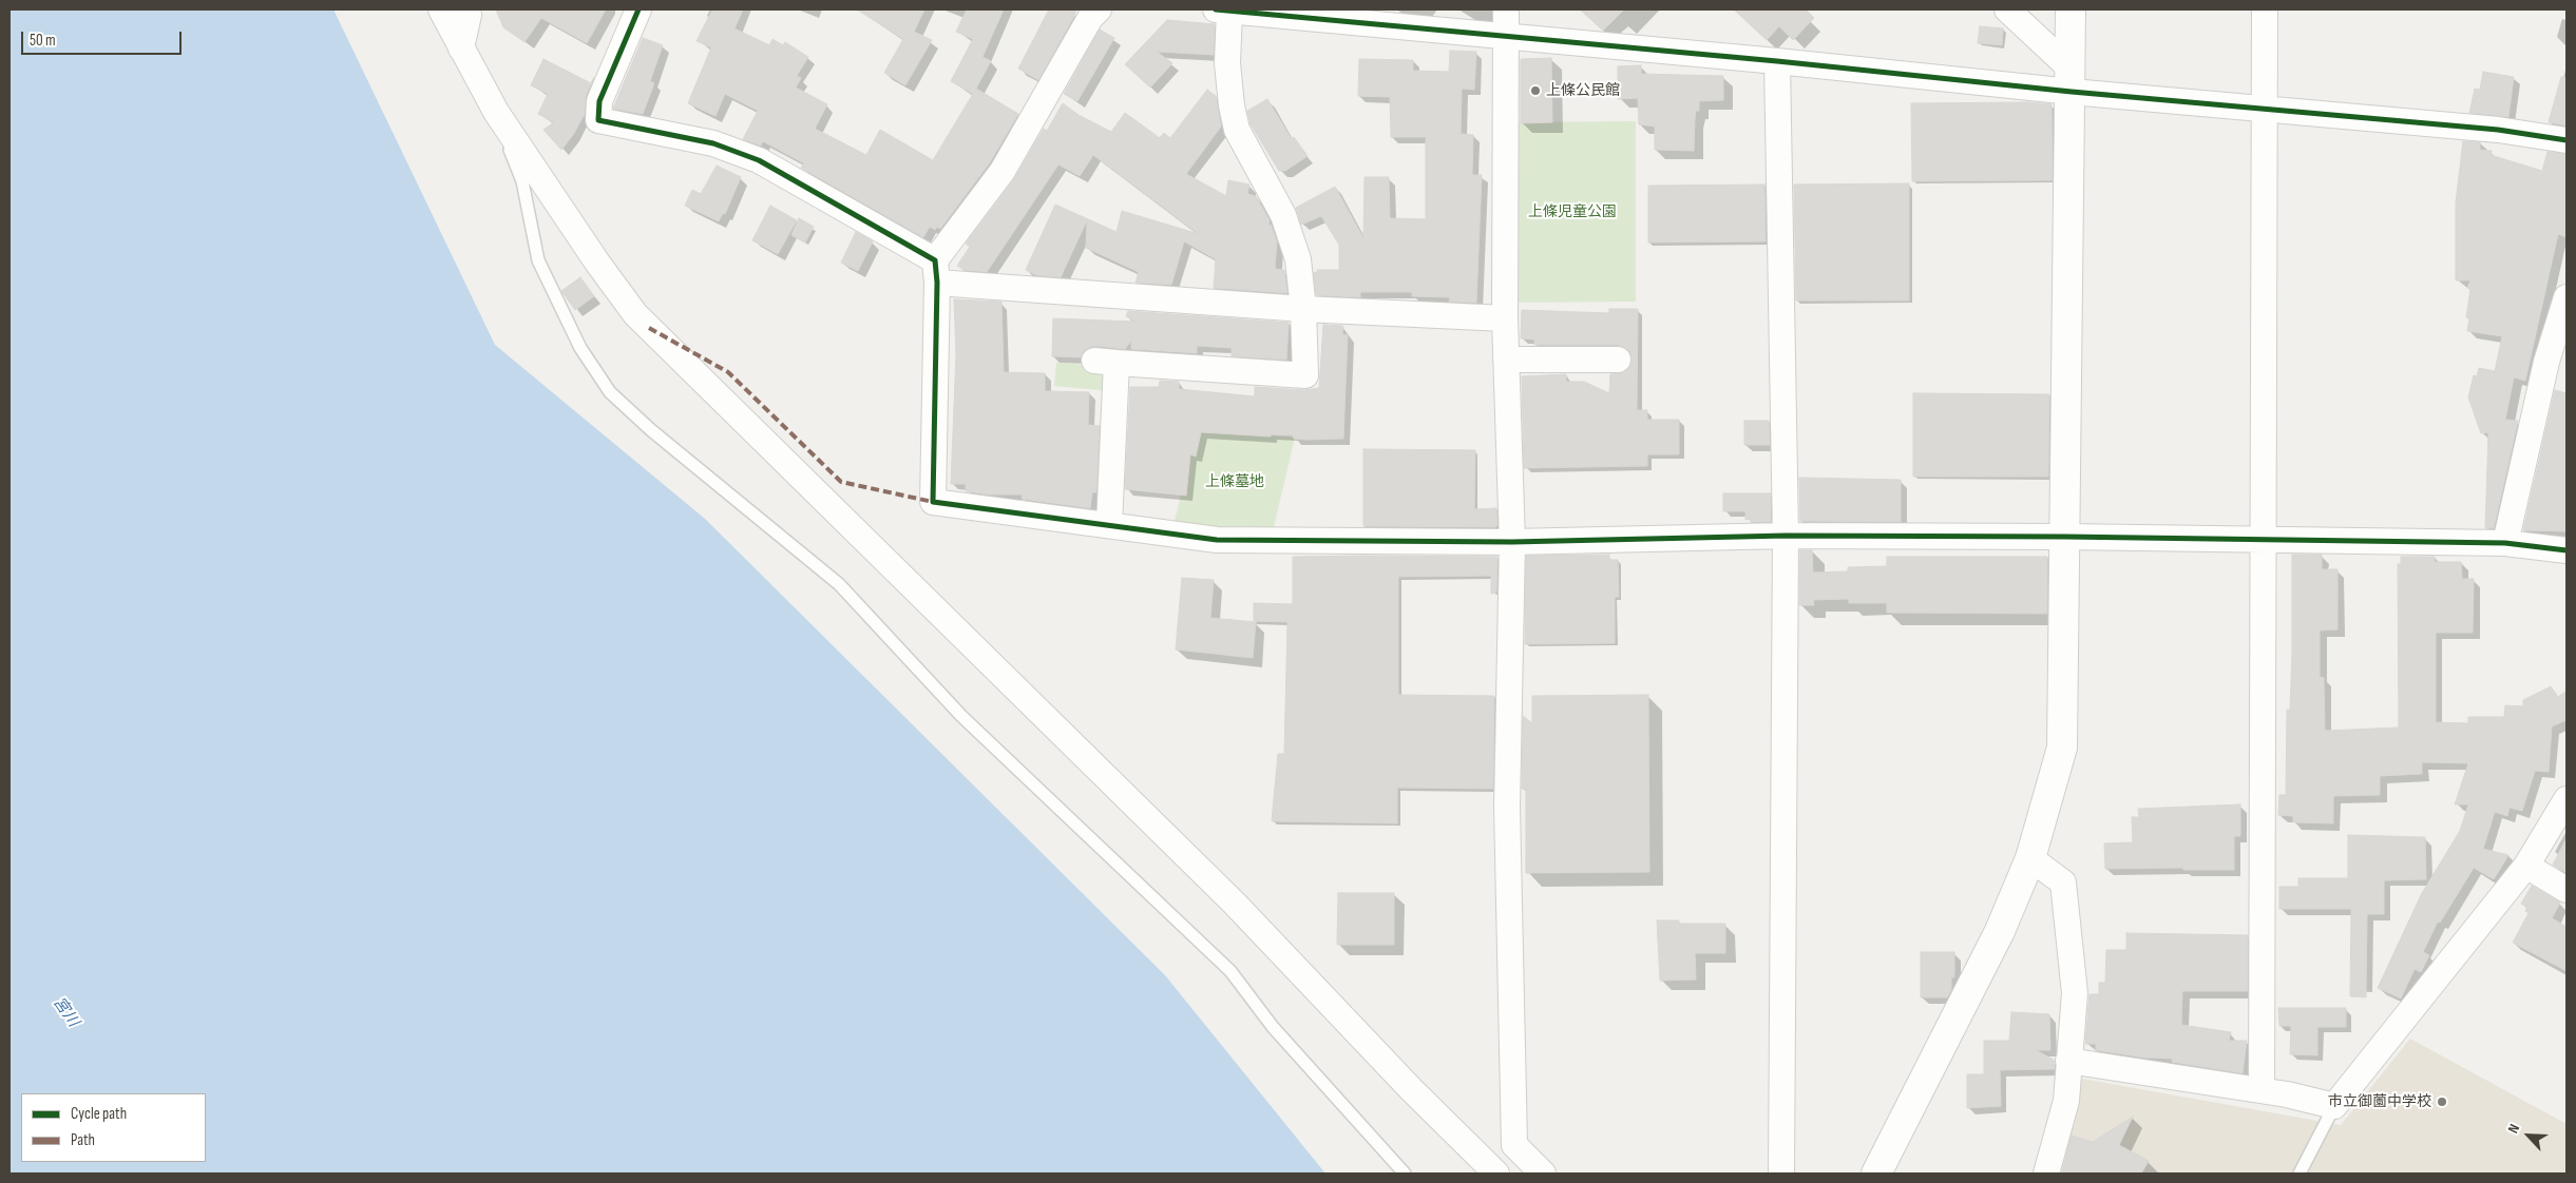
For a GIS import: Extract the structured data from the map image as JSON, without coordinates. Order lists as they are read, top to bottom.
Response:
{
  "water": ["宮川"],
  "parks": ["上條児童公園", "上條墓地"],
  "places": ["上條公民館", "市立御薗中学校"],
  "legend": ["Cycle path", "Path"],
  "scale_bar": "50 m",
  "north": "top left"
}
